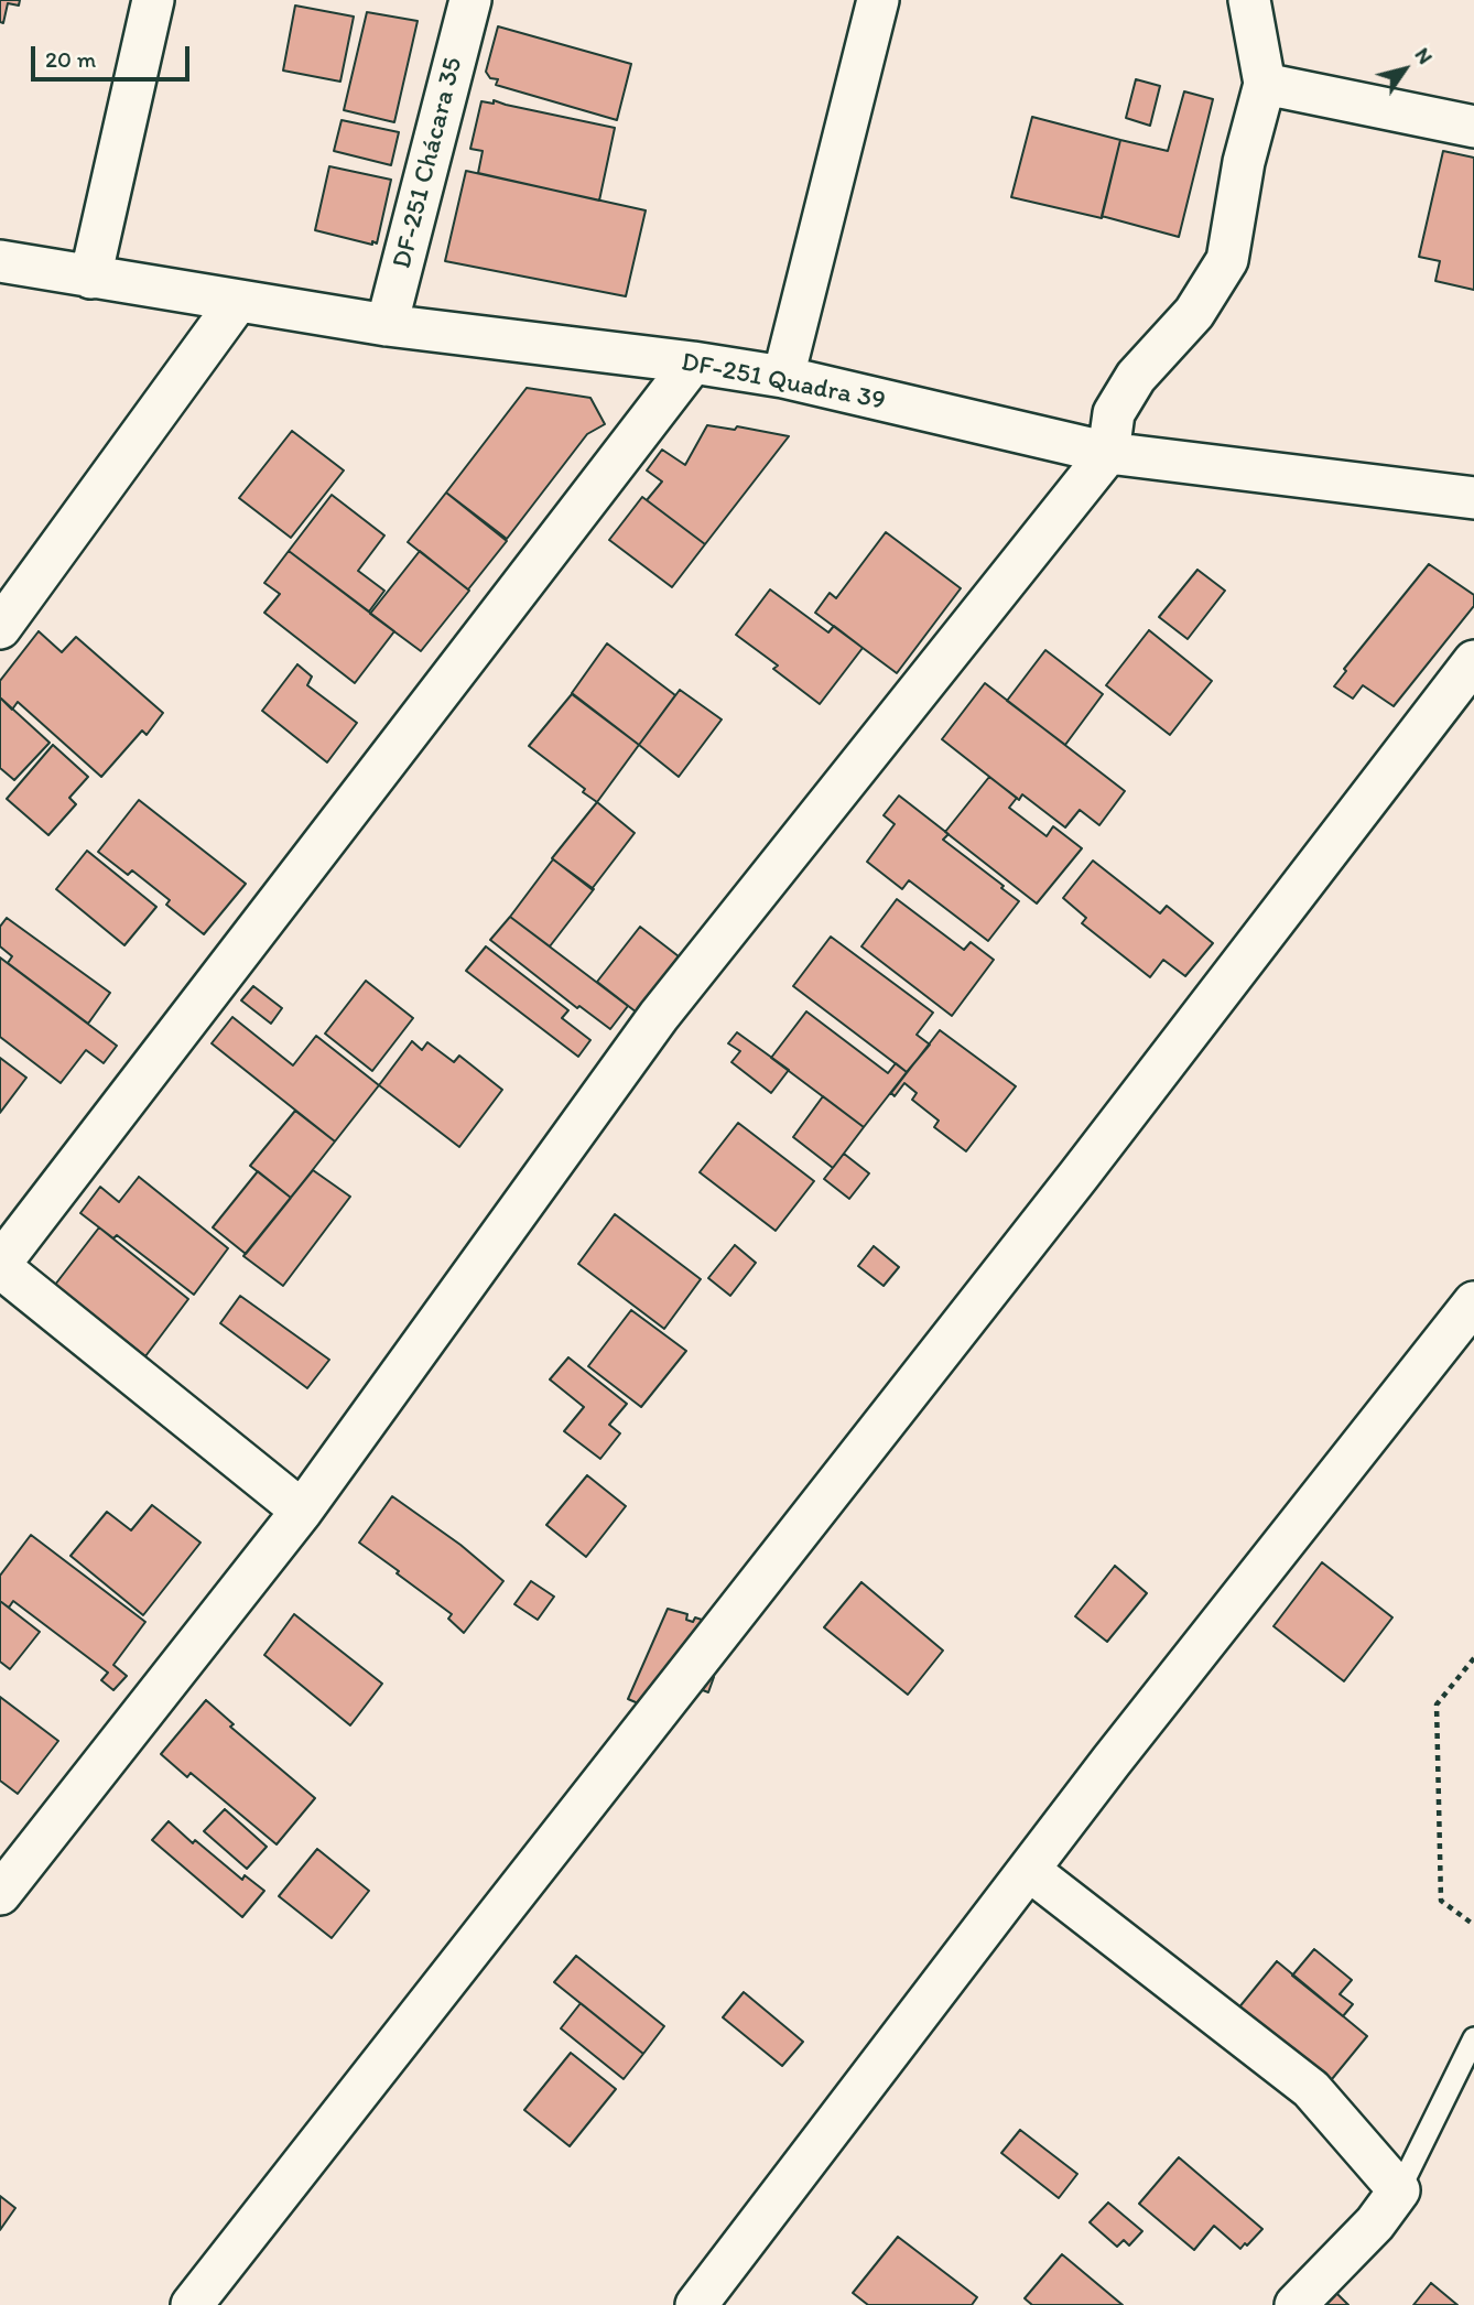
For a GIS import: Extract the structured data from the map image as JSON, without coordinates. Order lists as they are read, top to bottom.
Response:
{
  "streets": {
    "street": ["DF-251 Chácara 35", "DF-251 Quadra 39"]
  },
  "crossings": [
    ["DF-251 Chácara 35", "DF-251 Quadra 39"]
  ],
  "scale_bar": "20 m",
  "north": "top right"
}
